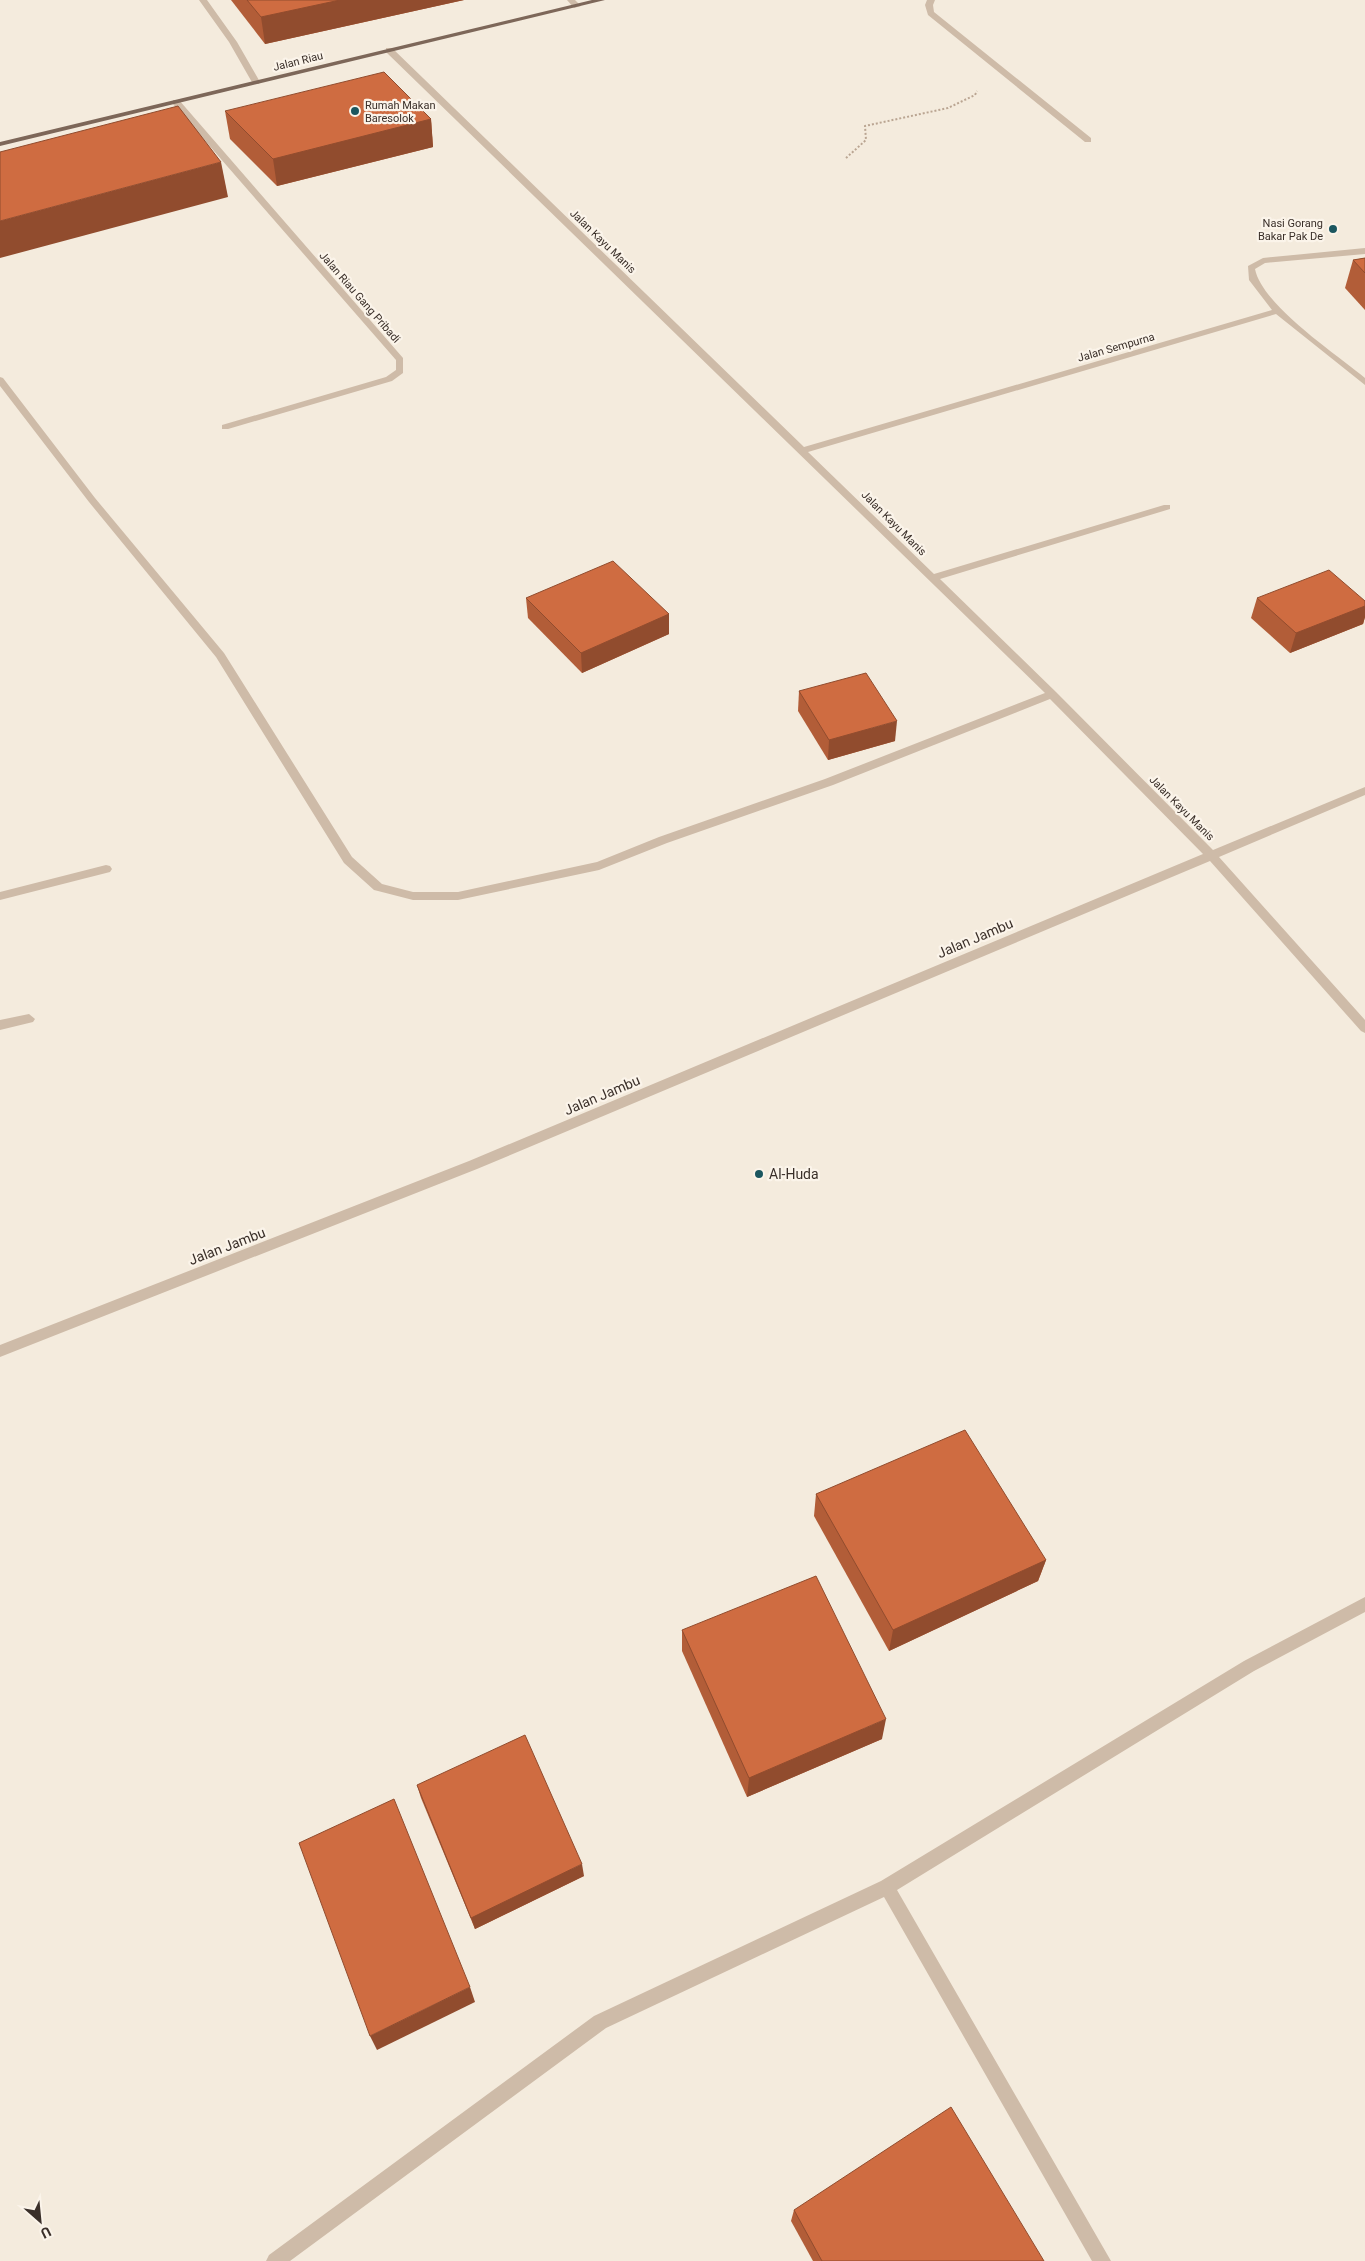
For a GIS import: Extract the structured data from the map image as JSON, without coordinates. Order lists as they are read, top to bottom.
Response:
{
  "streets": {
    "main road": ["Jalan Riau"],
    "street": [
      "Jalan Kayu Manis",
      "Jalan Riau Gang Pribadi",
      "Jalan Sempurna",
      "Jalan Jambu"
    ]
  },
  "crossings": [
    ["Jalan Riau", "Jalan Kayu Manis"],
    ["Jalan Riau", "Jalan Riau Gang Pribadi"],
    ["Jalan Kayu Manis", "Jalan Sempurna"],
    ["Jalan Kayu Manis", "Jalan Jambu"]
  ],
  "places": ["Rumah Makan Baresolok", "Nasi Gorang Bakar Pak De", "Al-Huda"],
  "north": "bottom right"
}
